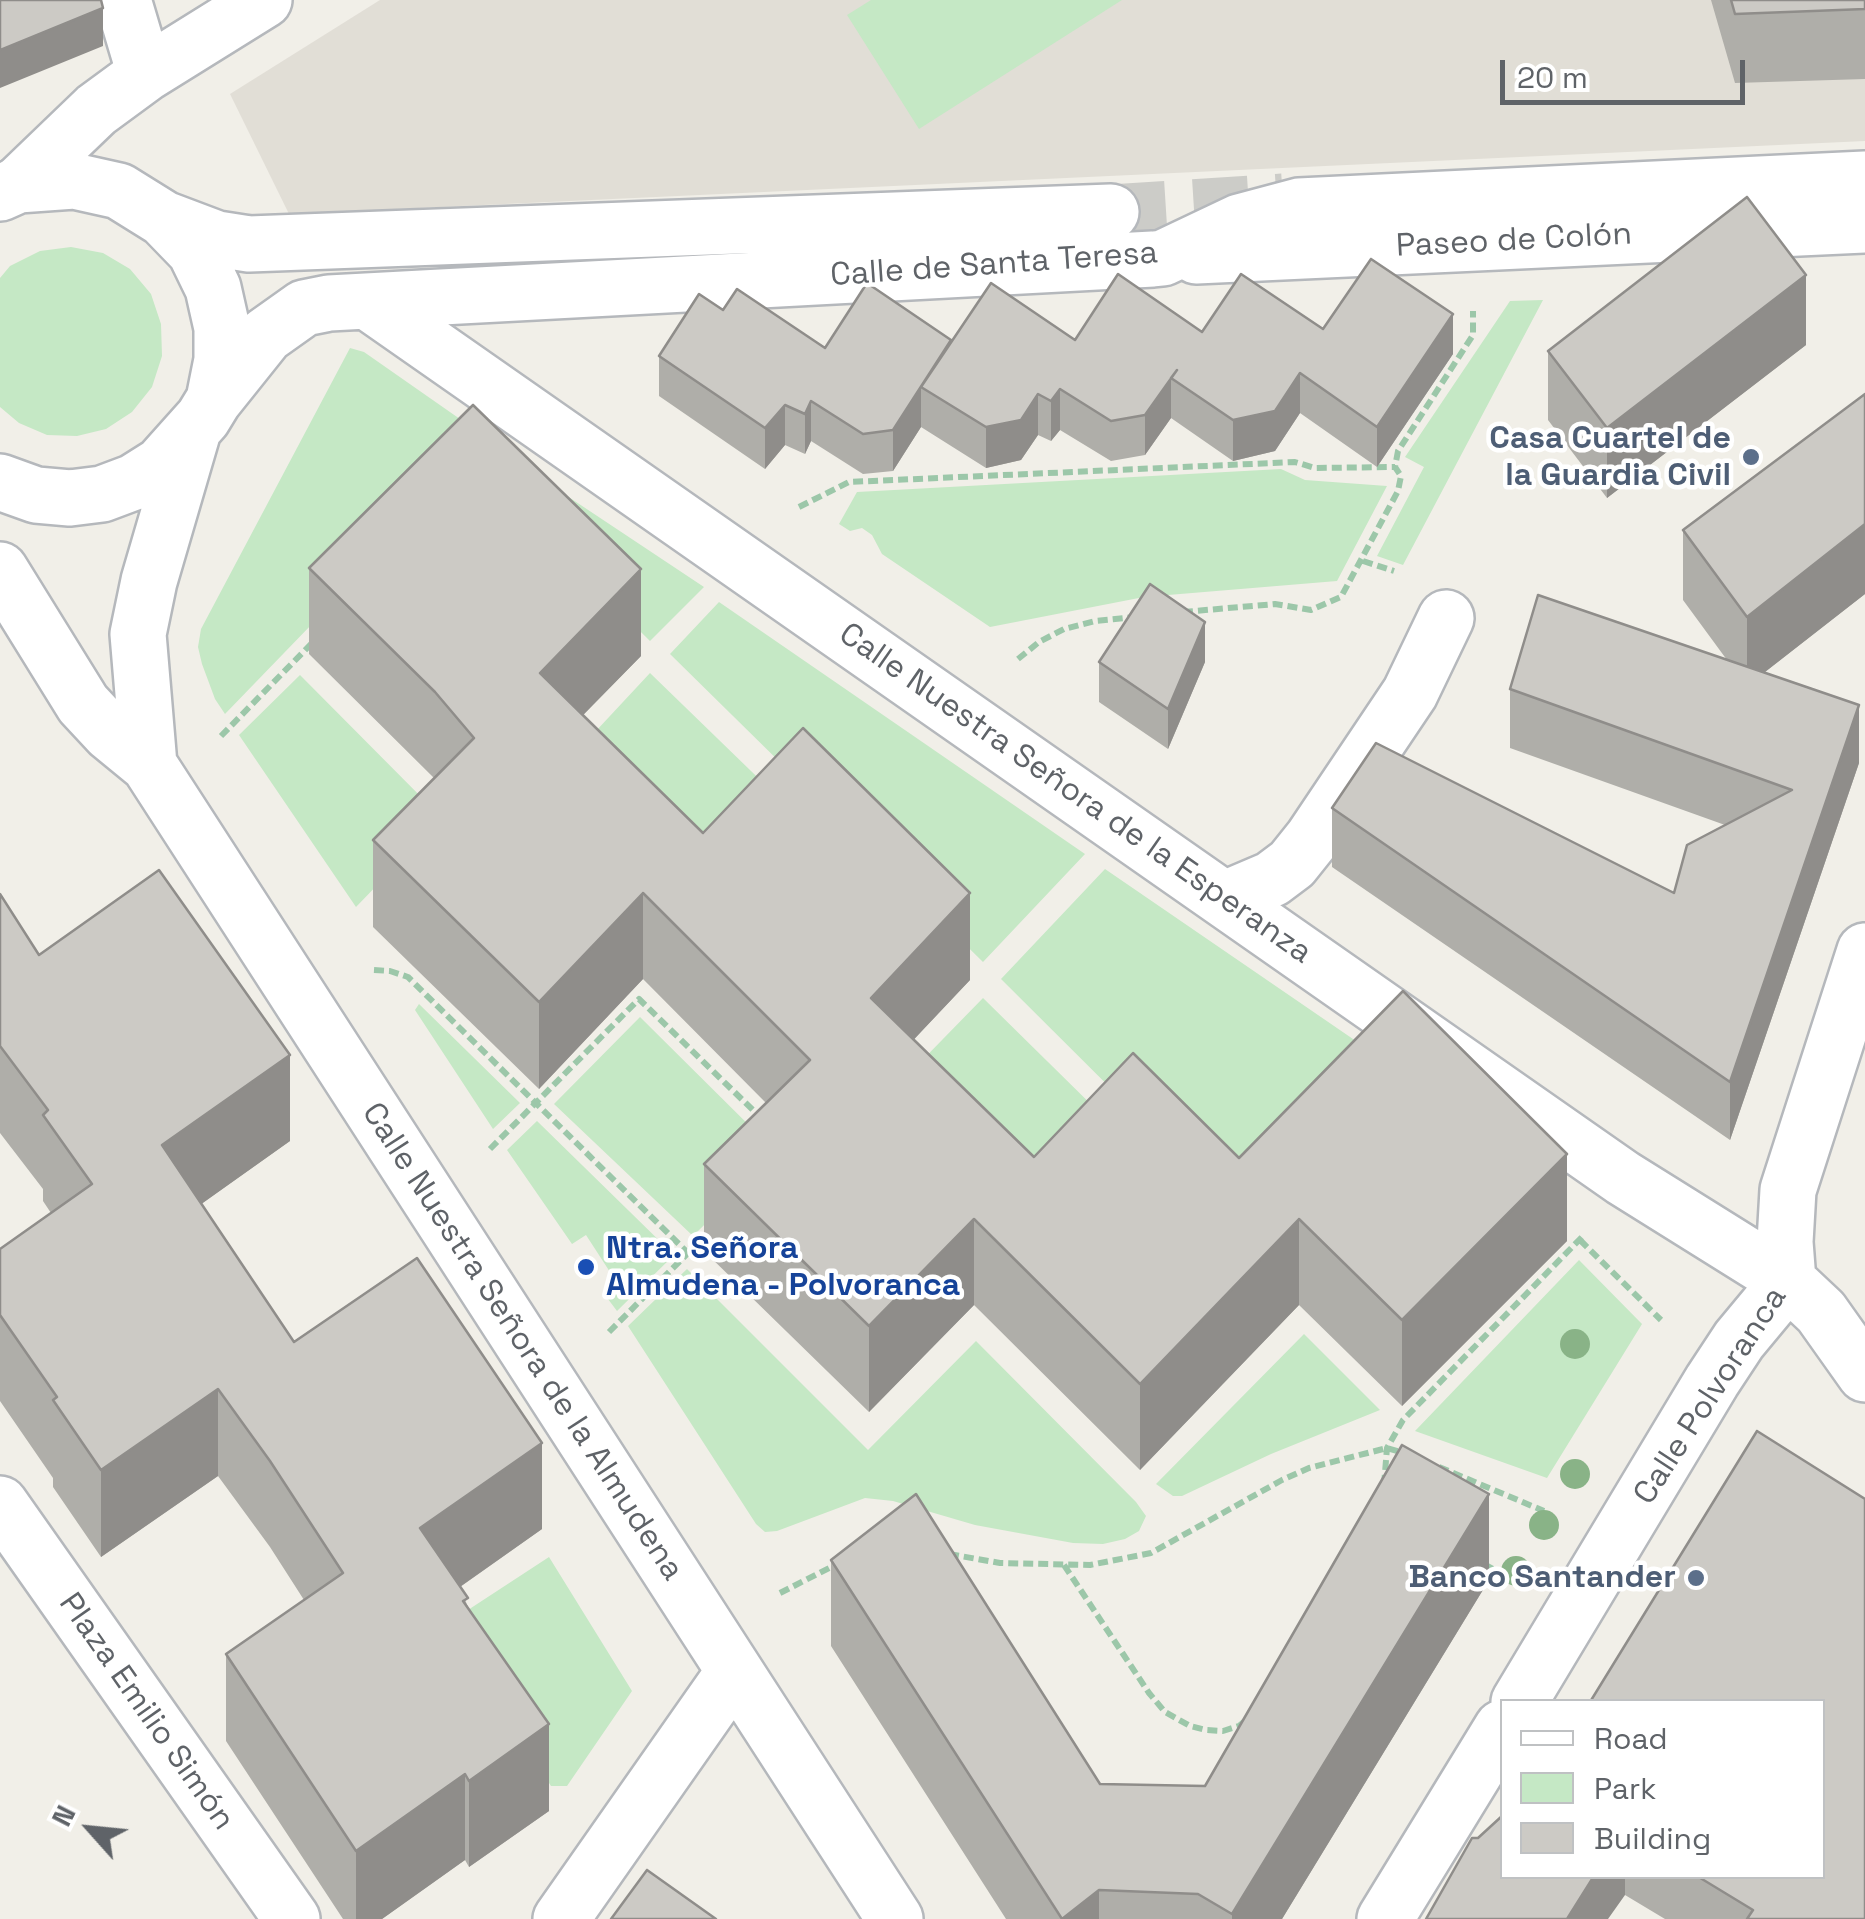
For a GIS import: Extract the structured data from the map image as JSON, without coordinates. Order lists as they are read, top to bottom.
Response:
{
  "streets": {
    "street": [
      "Paseo de Colón",
      "Calle de Santa Teresa",
      "Calle Nuestra Señora de la Esperanza",
      "Calle Nuestra Señora de la Almudena",
      "Calle Polvoranca",
      "Plaza Emilio Simón"
    ]
  },
  "crossings": [
    ["Paseo de Colón", "Calle de Santa Teresa"],
    ["Calle de Santa Teresa", "Calle Nuestra Señora de la Esperanza"],
    ["Calle de Santa Teresa", "Calle Nuestra Señora de la Almudena"],
    ["Calle Nuestra Señora de la Esperanza", "Calle Polvoranca"]
  ],
  "places": ["Casa Cuartel de la Guardia Civil", "Ntra. Señora Almudena - Polvoranca", "Banco Santander"],
  "legend": ["Road", "Park", "Building"],
  "scale_bar": "20 m",
  "north": "top left"
}
